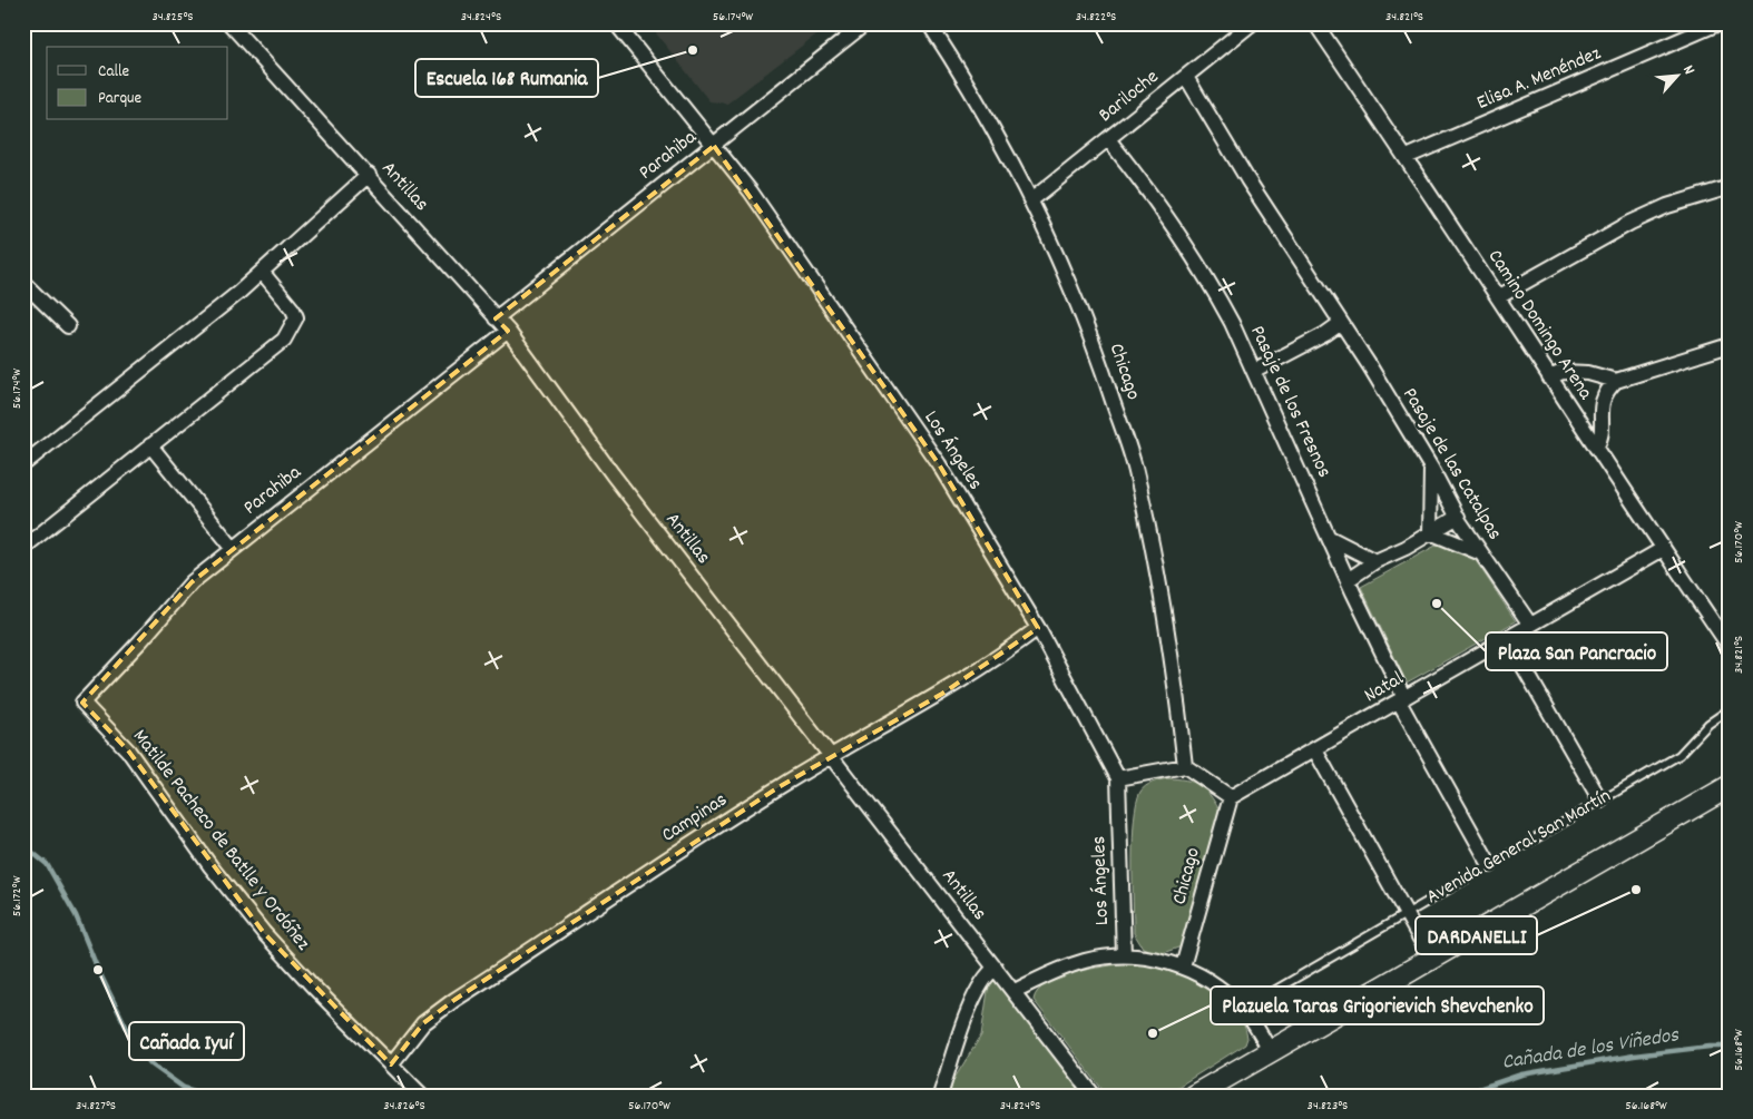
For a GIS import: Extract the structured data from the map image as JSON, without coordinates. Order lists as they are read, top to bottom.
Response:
{
  "streets": {
    "street": [
      "Elisa A. Menéndez",
      "Bariloche",
      "Parahiba",
      "Antillas",
      "Camino Domingo Arena",
      "Chicago",
      "Pasaje de los Fresnos",
      "Los Ángeles",
      "Pasaje de las Catalpas",
      "Natal",
      "Campinas",
      "Matilde Pacheco de Batlle y Ordóñez"
    ],
    "lane": ["Avenida General San Martín"]
  },
  "crossings": [
    ["Elisa A. Menéndez", "Camino Domingo Arena"],
    ["Bariloche", "Chicago"],
    ["Bariloche", "Pasaje de los Fresnos"],
    ["Bariloche", "Pasaje de las Catalpas"],
    ["Parahiba", "Antillas"],
    ["Parahiba", "Los Ángeles"],
    ["Parahiba", "Matilde Pacheco de Batlle y Ordóñez"],
    ["Antillas", "Campinas"],
    ["Camino Domingo Arena", "Natal"],
    ["Chicago", "Natal"],
    ["Pasaje de los Fresnos", "Natal"],
    ["Pasaje de los Fresnos", "Avenida General San Martín"],
    ["Los Ángeles", "Campinas"],
    ["Pasaje de las Catalpas", "Natal"],
    ["Campinas", "Matilde Pacheco de Batlle y Ordóñez"]
  ],
  "water": ["Cañada de los Viñedos"],
  "places": [
    "Escuela 168 Rumania",
    "Plaza San Pancracio",
    "DARDANELLI",
    "Cañada Iyuí",
    "Plazuela Taras Grigorievich Shevchenko"
  ],
  "legend": ["Calle", "Parque"],
  "north": "top right",
  "coordinates": [
    "34.825°S",
    "34.824°S",
    "56.174°W",
    "34.822°S",
    "34.821°S",
    "56.170°W",
    "56.172°W",
    "56.168°W",
    "34.827°S",
    "34.826°S",
    "34.823°S"
  ]
}
